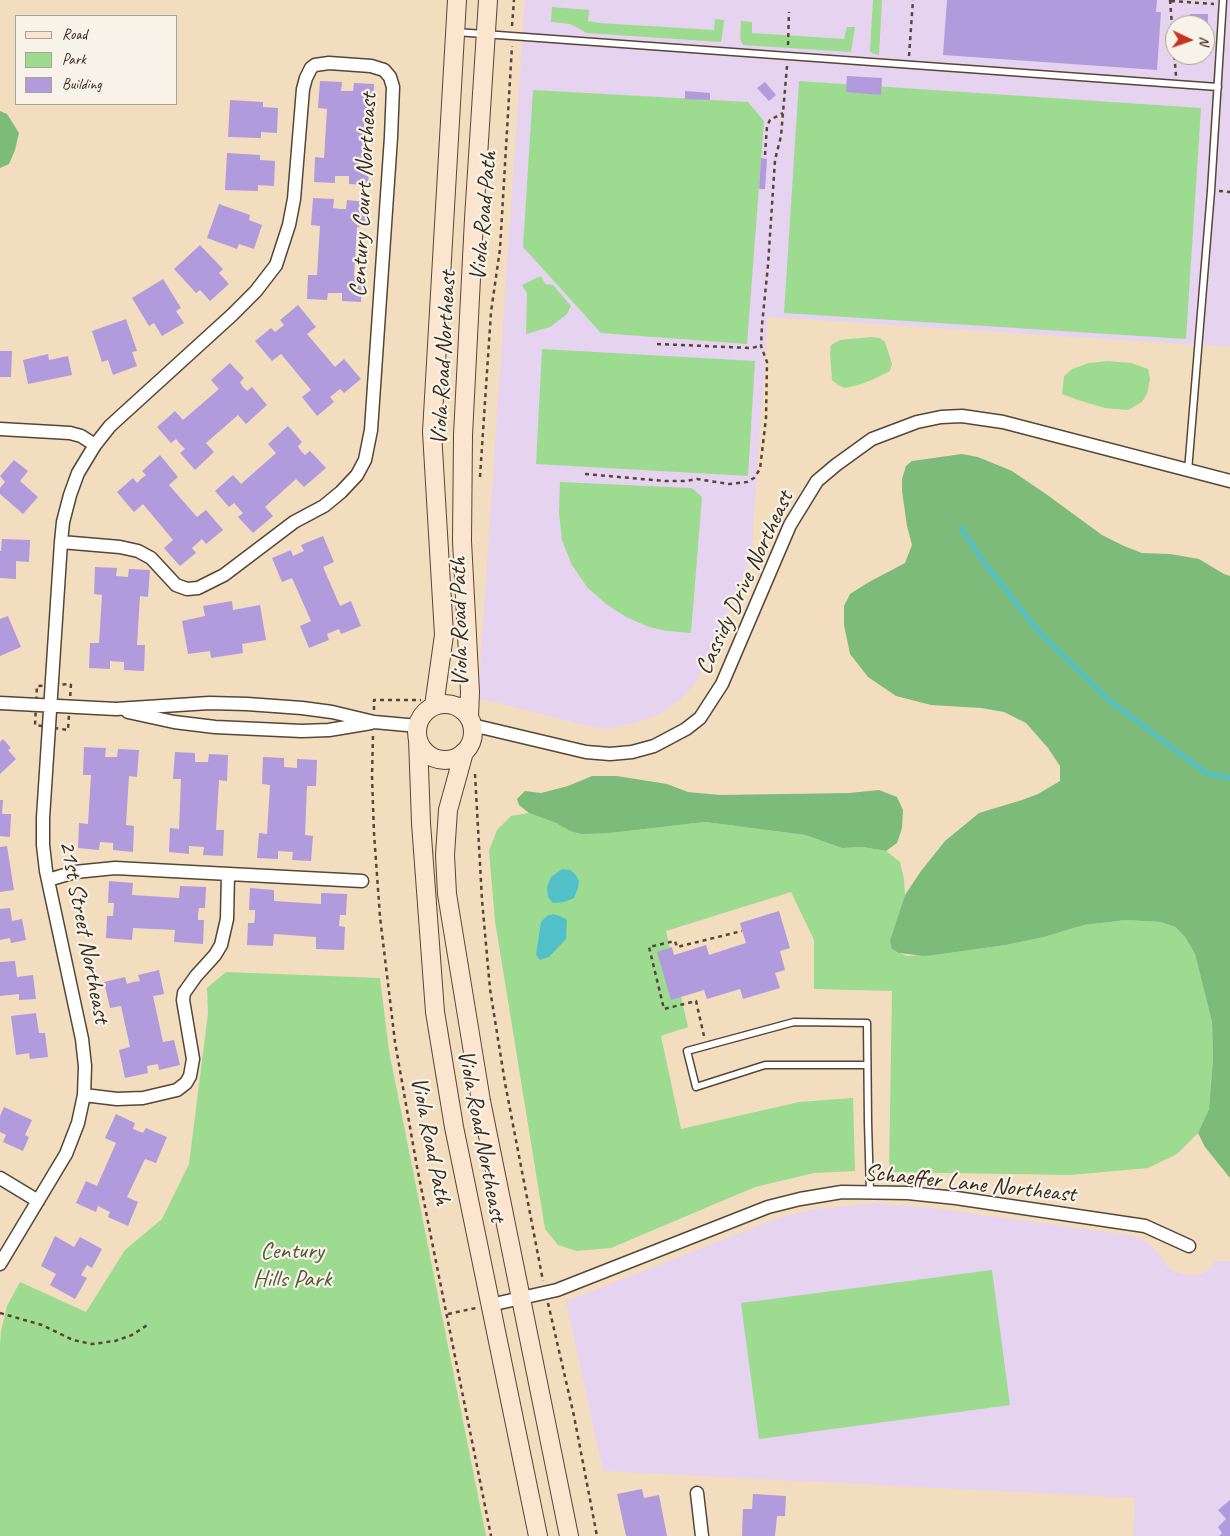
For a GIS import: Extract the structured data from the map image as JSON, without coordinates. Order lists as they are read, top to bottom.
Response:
{
  "streets": {
    "main road": ["Viola Road Northeast"],
    "street": [
      "Century Court Northeast",
      "Cassidy Drive Northeast",
      "21st Street Northeast",
      "Schaeffer Lane Northeast"
    ],
    "path": ["Viola Road Path"]
  },
  "crossings": [
    ["Century Court Northeast", "21st Street Northeast"],
    ["Viola Road Northeast", "Cassidy Drive Northeast"],
    ["Viola Road Northeast", "Schaeffer Lane Northeast"]
  ],
  "parks": ["Century Hills Park"],
  "legend": ["Road", "Park", "Building"],
  "north": "right"
}
